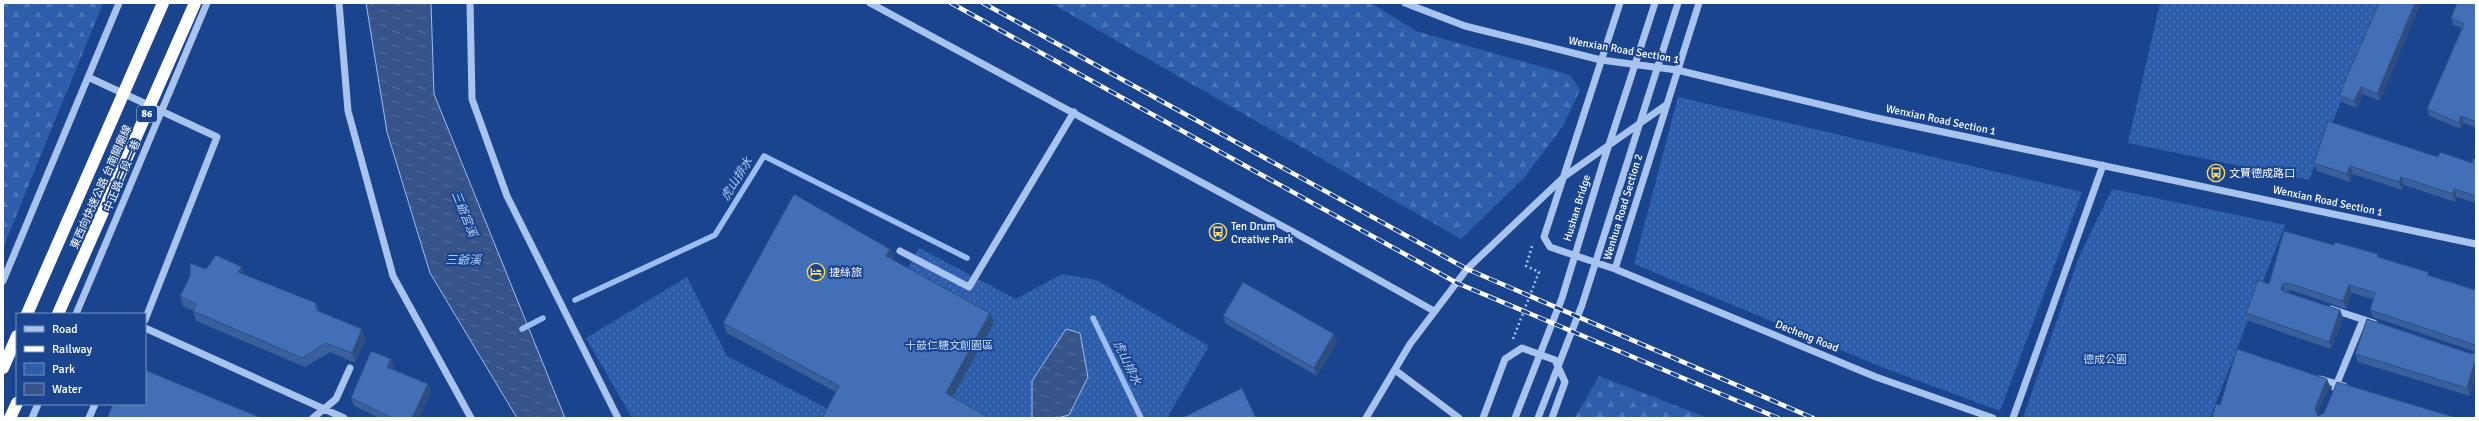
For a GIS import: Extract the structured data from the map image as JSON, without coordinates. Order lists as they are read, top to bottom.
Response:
{
  "streets": {
    "highway": ["86", "東西向快速公路 台南關廟線"],
    "street": [
      "Wenxian Road Section 1",
      "中正路二段一巷",
      "Wenhua Road Section 2",
      "Hushan Bridge",
      "Decheng Road"
    ]
  },
  "crossings": [
    ["Wenxian Road Section 1", "Wenhua Road Section 2"],
    ["Wenhua Road Section 2", "Decheng Road"]
  ],
  "water": ["虎山排水", "三爺宮溪", "三爺溪"],
  "parks": ["十鼓仁糖文創園區", "德成公園"],
  "places": {
    "bus stop": ["文賢德成路口", "Ten Drum Creative Park"],
    "hotel": ["捷絲旅"]
  },
  "legend": [
    "Road",
    "Railway",
    "Park",
    "Water"
  ]
}
